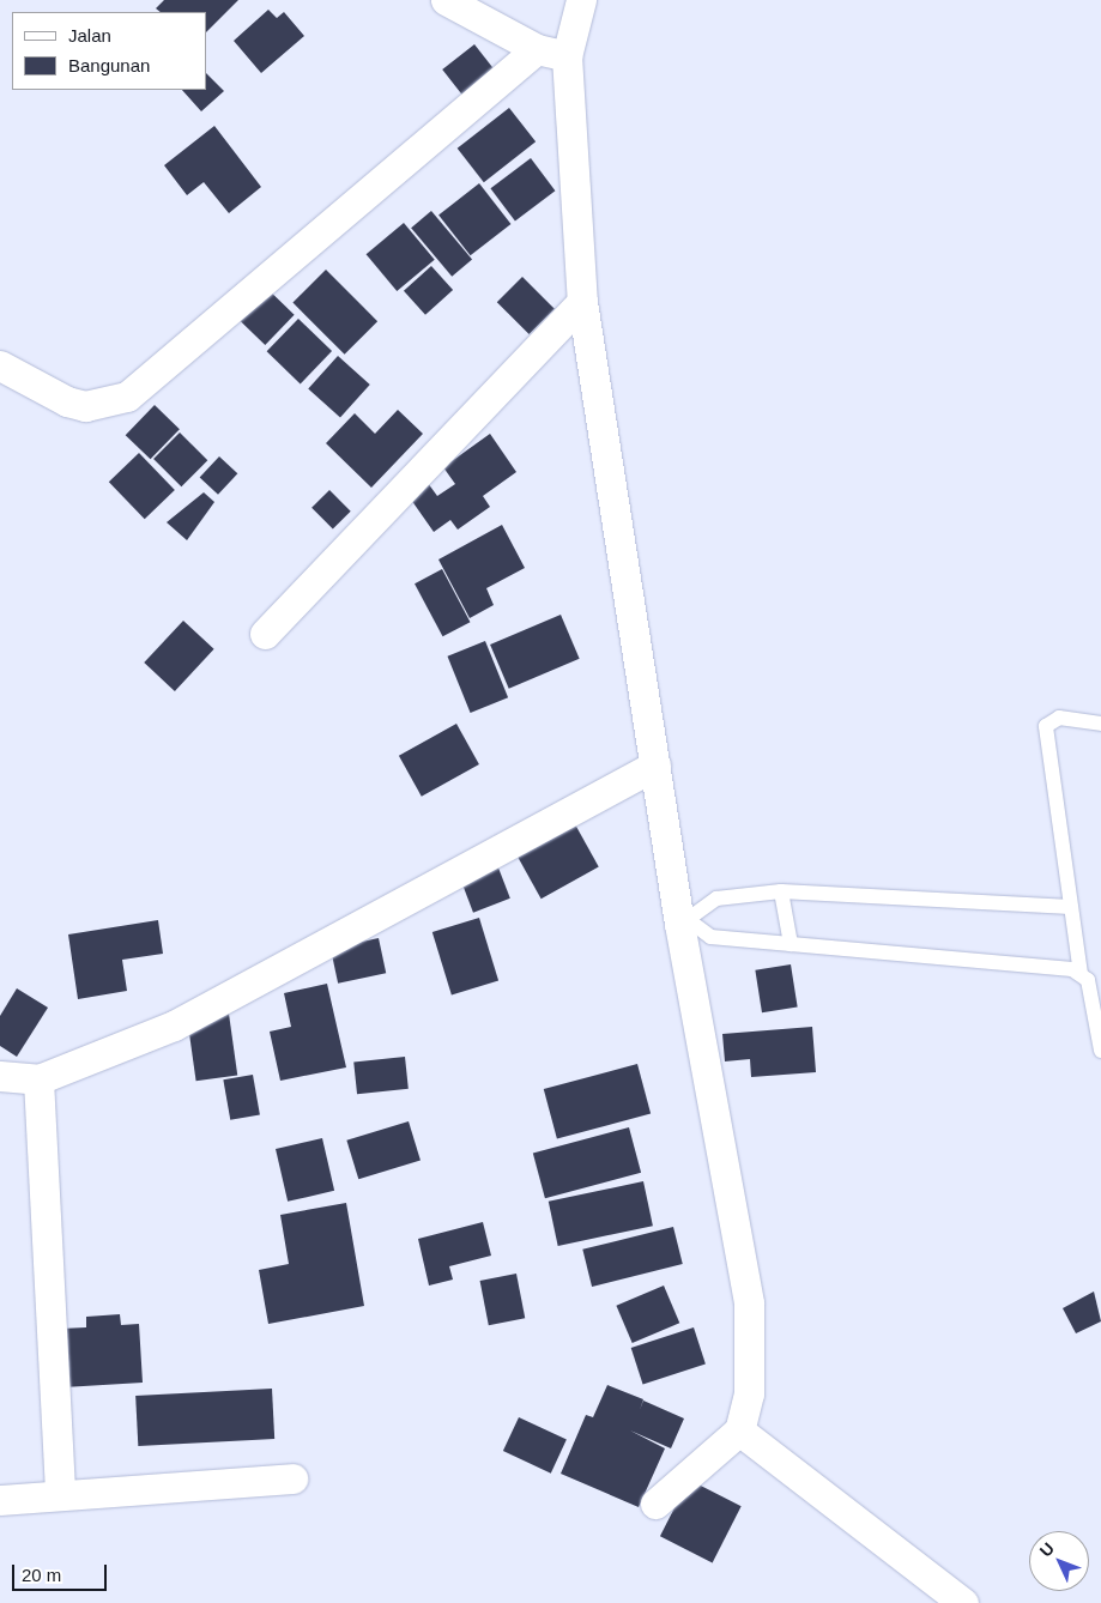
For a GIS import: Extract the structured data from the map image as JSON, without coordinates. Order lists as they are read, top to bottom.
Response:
{
  "legend": ["Jalan", "Bangunan"],
  "scale_bar": "20 m",
  "north": "top left"
}
